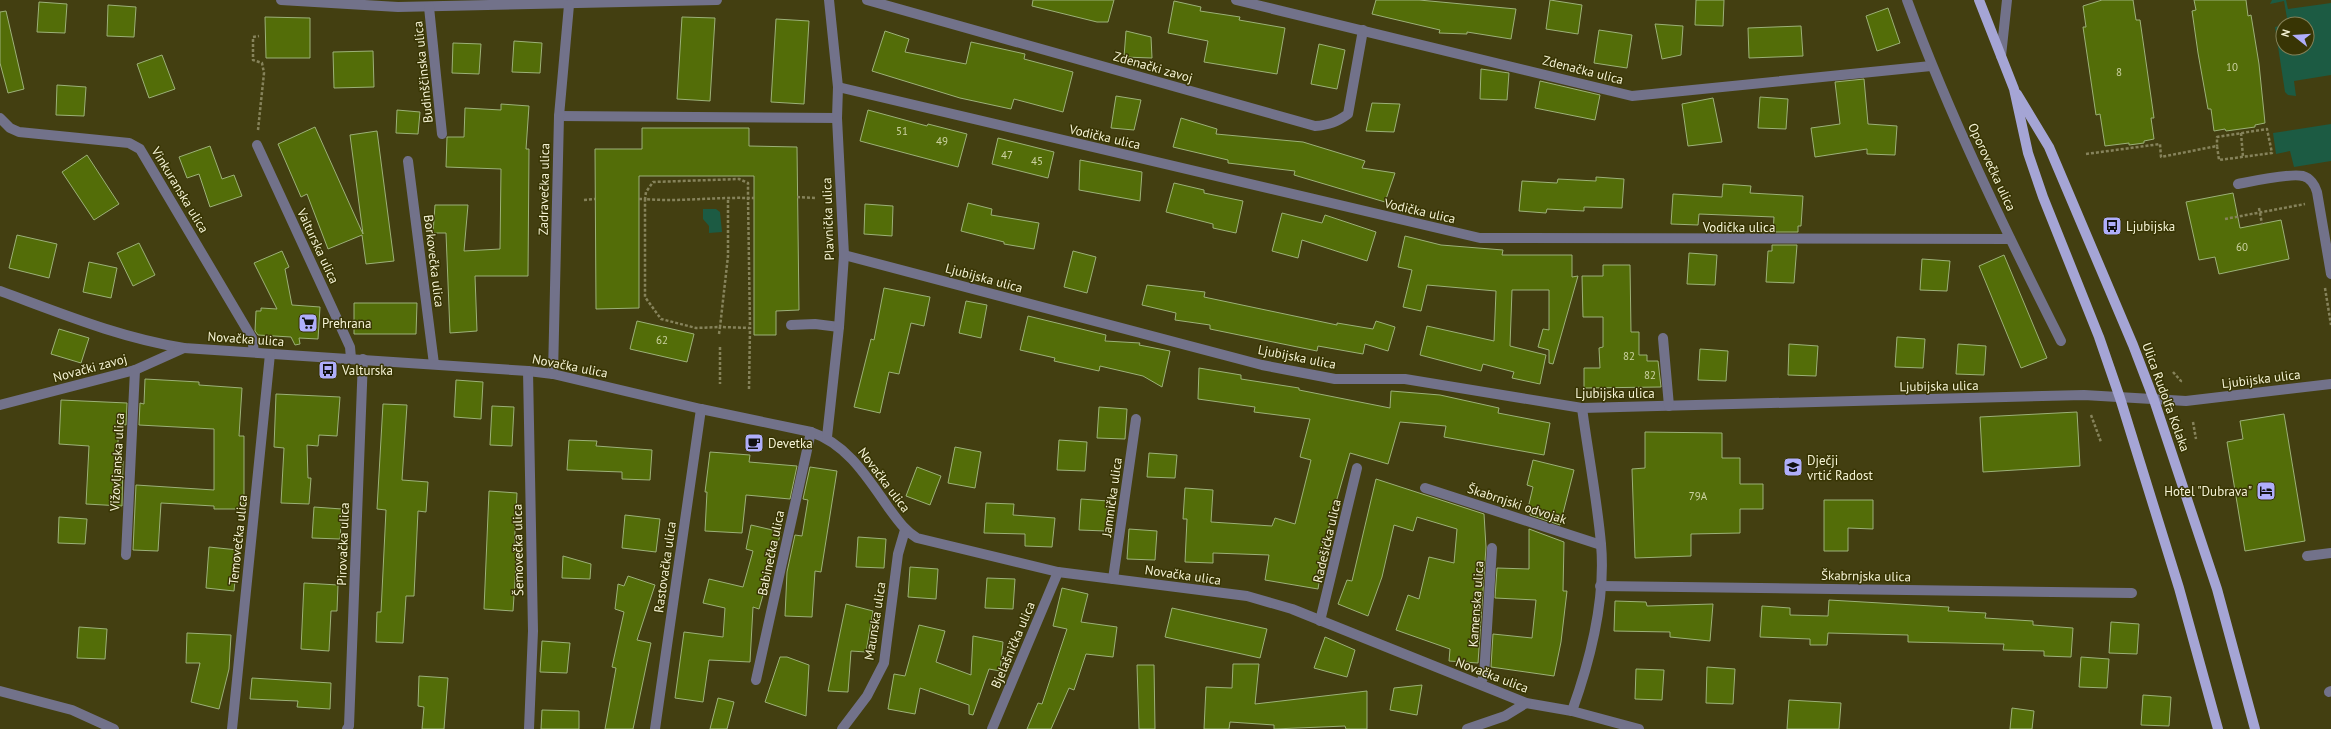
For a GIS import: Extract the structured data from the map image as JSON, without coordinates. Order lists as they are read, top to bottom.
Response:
{
  "streets": {
    "main road": ["Ulica Rudolfa Kolaka"],
    "street": [
      "Zdenački zavoj",
      "Zdenačka ulica",
      "Budinščinska ulica",
      "Vodička ulica",
      "Oporovečka ulica",
      "Zadravečka ulica",
      "Vinkuranska ulica",
      "Plavnička ulica",
      "Valturska ulica",
      "Borkovečka ulica",
      "Ljubijska ulica",
      "Novačka ulica",
      "Novački zavoj",
      "Vižovljanska ulica",
      "Jamnička ulica",
      "Škabrnjski odvojak",
      "Temovečka ulica",
      "Radešićka ulica",
      "Pirovačka ulica",
      "Šemovečka ulica",
      "Babinečka ulica",
      "Rastovačka ulica",
      "Škabrnjska ulica",
      "Kamenska ulica",
      "Maunska ulica",
      "Bjelašnička ulica"
    ]
  },
  "crossings": [
    ["Zdenački zavoj", "Zdenačka ulica"],
    ["Zdenačka ulica", "Oporovečka ulica"],
    ["Vodička ulica", "Oporovečka ulica"],
    ["Vodička ulica", "Plavnička ulica"],
    ["Zadravečka ulica", "Novačka ulica"],
    ["Vinkuranska ulica", "Novačka ulica"],
    ["Plavnička ulica", "Ljubijska ulica"],
    ["Plavnička ulica", "Novačka ulica"],
    ["Valturska ulica", "Novačka ulica"],
    ["Borkovečka ulica", "Novačka ulica"],
    ["Ljubijska ulica", "Ulica Rudolfa Kolaka"],
    ["Novačka ulica", "Novački zavoj"],
    ["Novačka ulica", "Jamnička ulica"],
    ["Novačka ulica", "Temovečka ulica"],
    ["Novačka ulica", "Radešićka ulica"],
    ["Novačka ulica", "Pirovačka ulica"],
    ["Novačka ulica", "Šemovečka ulica"],
    ["Novačka ulica", "Babinečka ulica"],
    ["Novačka ulica", "Rastovačka ulica"],
    ["Novačka ulica", "Kamenska ulica"],
    ["Novačka ulica", "Maunska ulica"],
    ["Novačka ulica", "Bjelašnička ulica"],
    ["Novački zavoj", "Vižovljanska ulica"]
  ],
  "places": {
    "bus stop": ["Ljubijska", "Valturska"],
    "supermarket": ["Prehrana"],
    "cafe": ["Devetka"],
    "school or university": ["Dječji vrtić Radost"],
    "hotel": ["Hotel \"Dubrava\""]
  },
  "house_numbers": [
    "10",
    "8",
    "51",
    "49",
    "47",
    "45",
    "60",
    "62",
    "82",
    "82",
    "79A"
  ],
  "north": "left"
}
